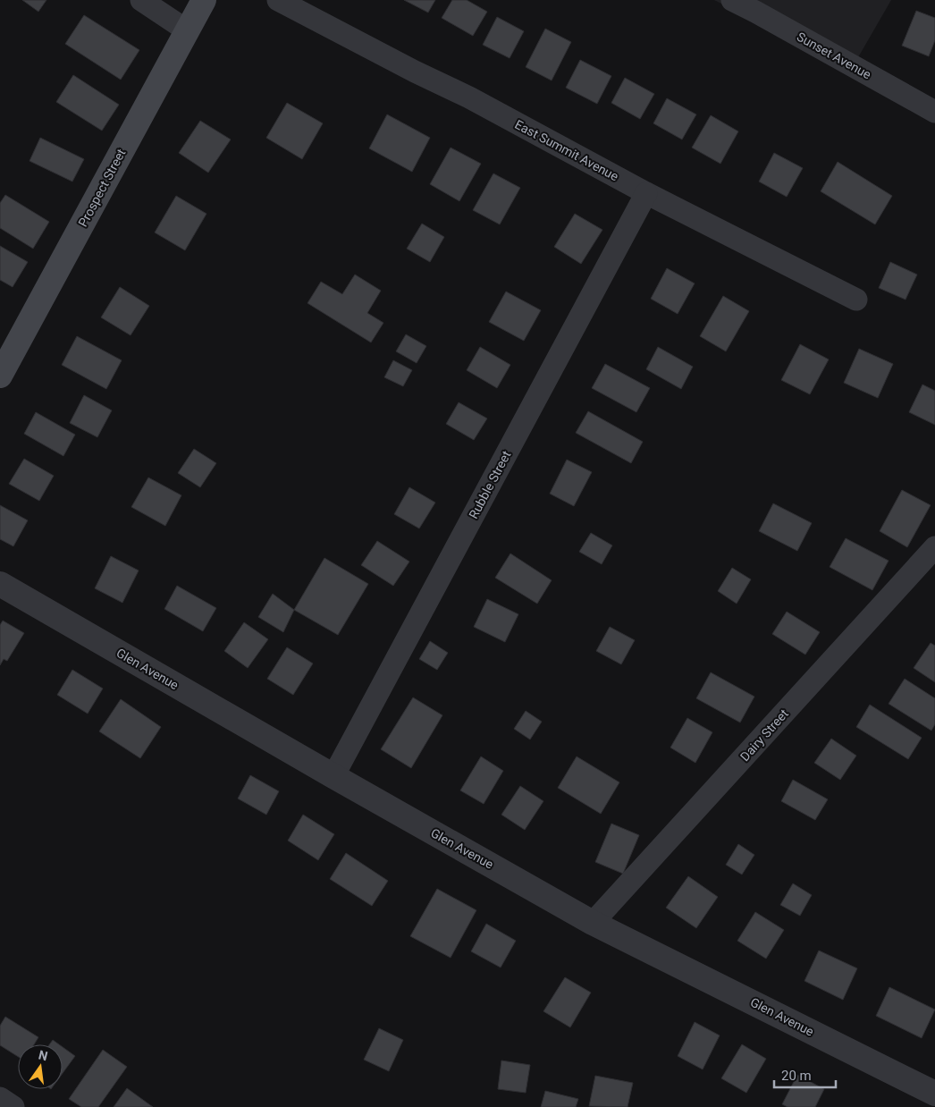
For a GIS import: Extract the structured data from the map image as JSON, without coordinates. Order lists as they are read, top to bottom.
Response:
{
  "streets": {
    "main road": ["Prospect Street"],
    "street": [
      "Sunset Avenue",
      "East Summit Avenue",
      "Rubble Street",
      "Glen Avenue",
      "Dairy Street"
    ]
  },
  "crossings": [
    ["East Summit Avenue", "Rubble Street"],
    ["Rubble Street", "Glen Avenue"],
    ["Glen Avenue", "Dairy Street"]
  ],
  "scale_bar": "20 m",
  "north": "top"
}
